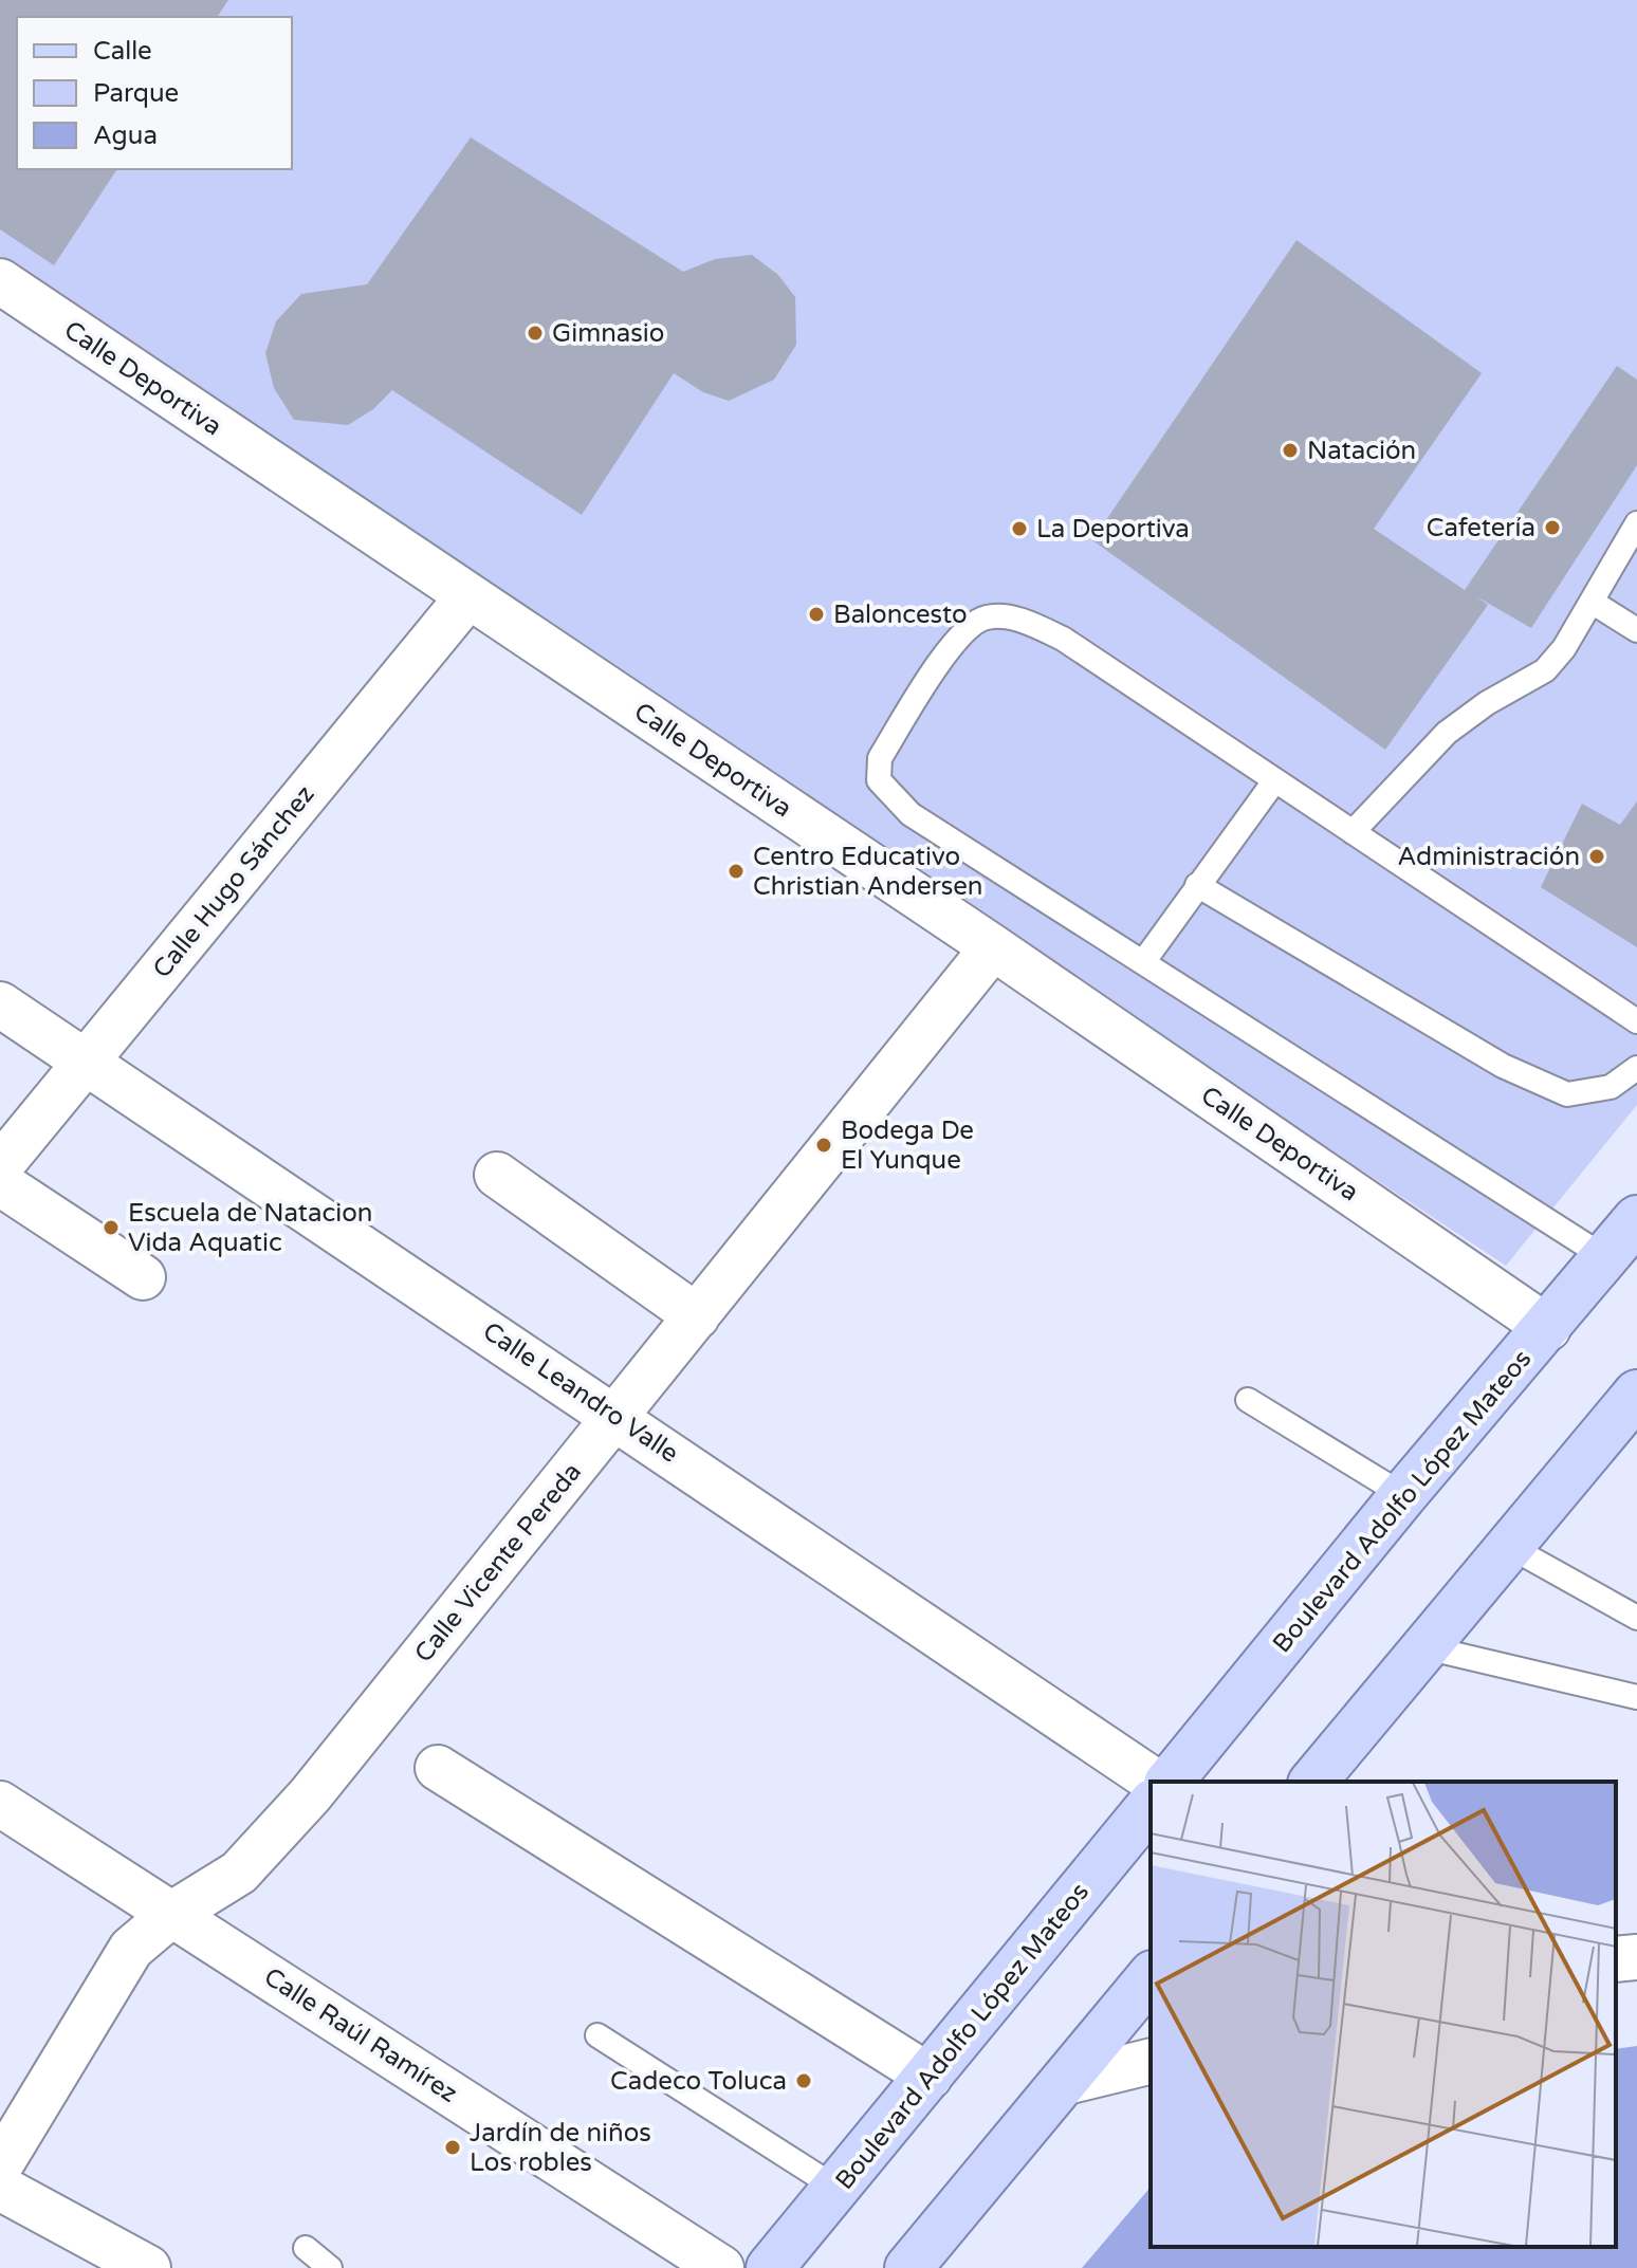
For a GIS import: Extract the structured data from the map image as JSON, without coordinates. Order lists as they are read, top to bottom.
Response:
{
  "streets": {
    "main road": ["Boulevard Adolfo López Mateos"],
    "street": [
      "Calle Deportiva",
      "Calle Hugo Sánchez",
      "Calle Leandro Valle",
      "Calle Vicente Pereda",
      "Calle Raúl Ramírez"
    ]
  },
  "crossings": [
    ["Calle Deportiva", "Calle Hugo Sánchez"],
    ["Calle Deportiva", "Boulevard Adolfo López Mateos"],
    ["Calle Deportiva", "Calle Vicente Pereda"],
    ["Calle Hugo Sánchez", "Calle Leandro Valle"],
    ["Calle Leandro Valle", "Calle Vicente Pereda"],
    ["Calle Vicente Pereda", "Calle Raúl Ramírez"]
  ],
  "places": [
    "Gimnasio",
    "Natación",
    "Cafetería",
    "La Deportiva",
    "Baloncesto",
    "Administración",
    "Centro Educativo Christian Andersen",
    "Bodega De El Yunque",
    "Escuela de Natacion Vida Aquatic",
    "Cadeco Toluca",
    "Jardín de niños Los robles"
  ],
  "legend": ["Calle", "Parque", "Agua"]
}
